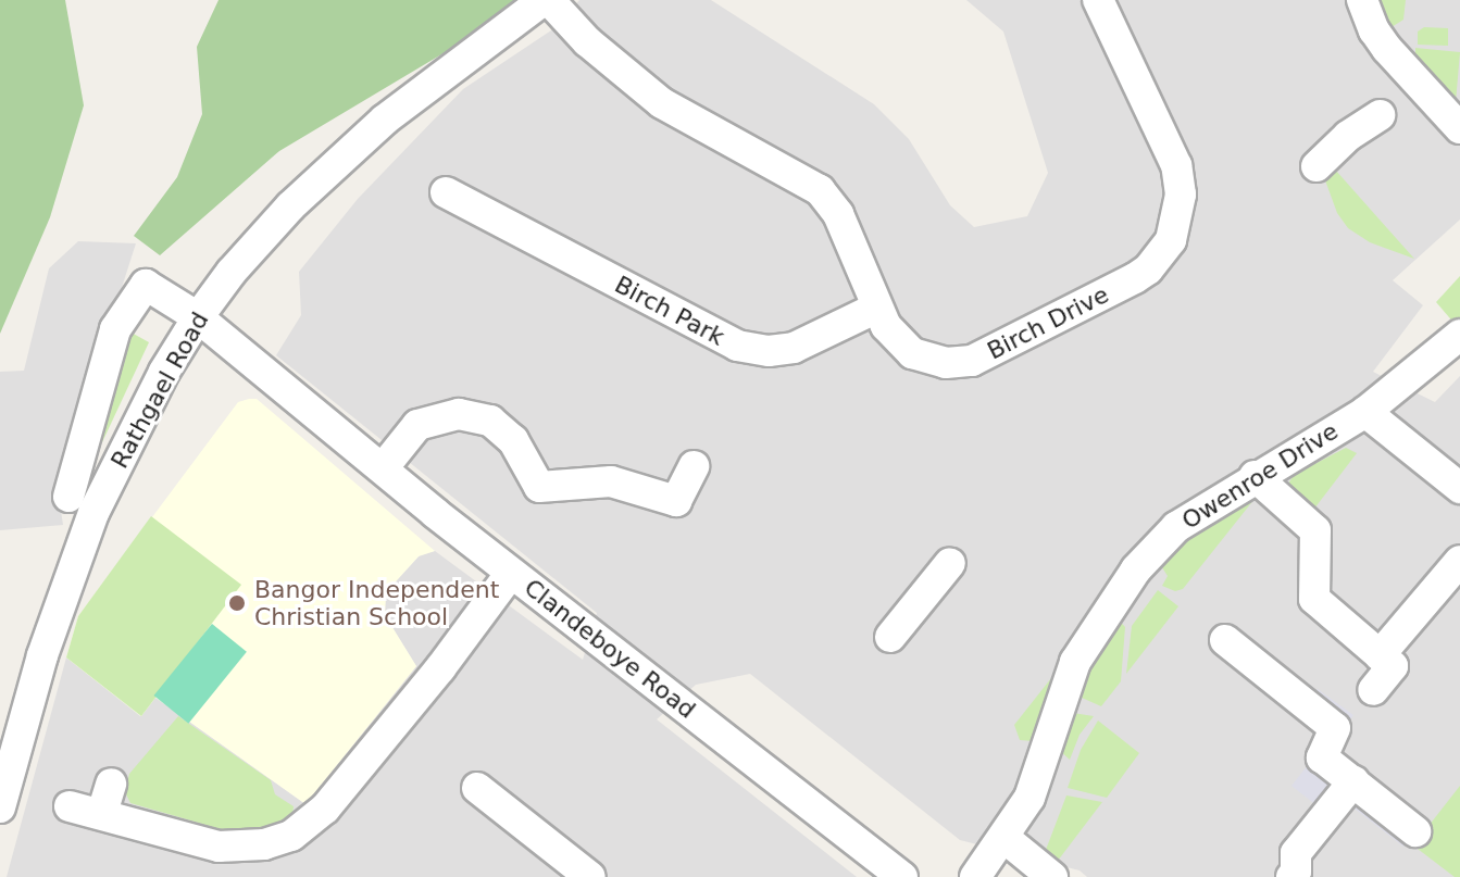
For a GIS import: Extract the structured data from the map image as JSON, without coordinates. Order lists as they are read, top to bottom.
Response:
{
  "streets": {
    "street": [
      "Birch Park",
      "Birch Drive",
      "Rathgael Road",
      "Owenroe Drive",
      "Clandeboye Road"
    ]
  },
  "crossings": [
    ["Birch Park", "Birch Drive"],
    ["Birch Drive", "Rathgael Road"],
    ["Rathgael Road", "Clandeboye Road"]
  ],
  "places": ["Bangor Independent Christian School"]
}
